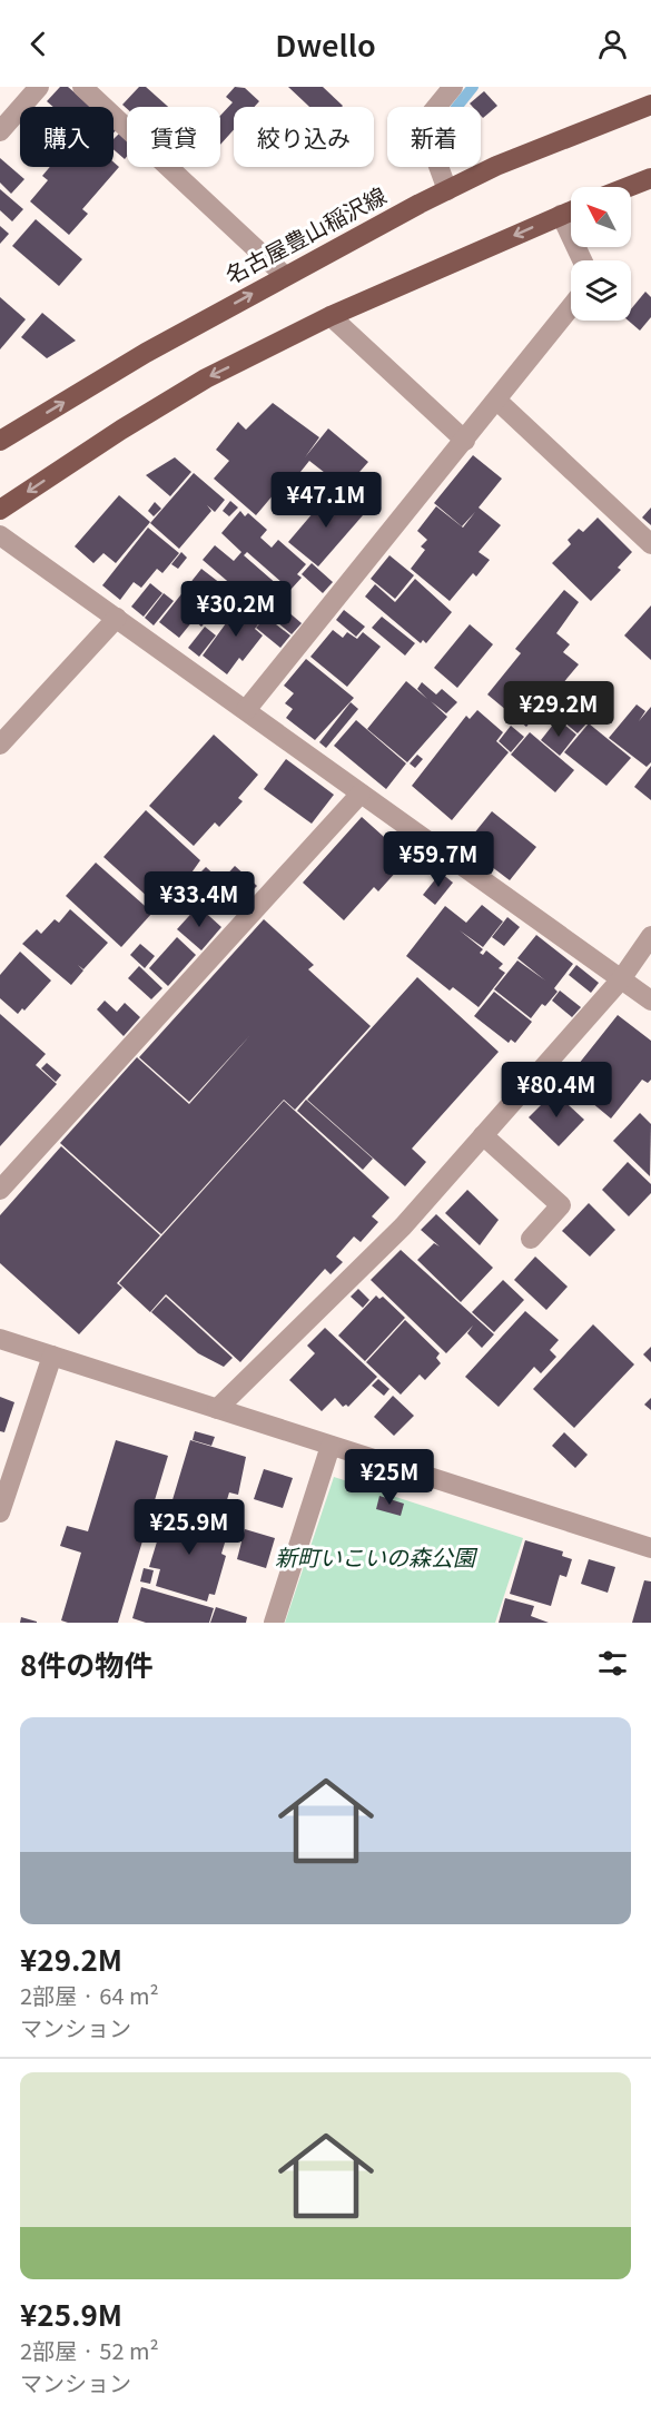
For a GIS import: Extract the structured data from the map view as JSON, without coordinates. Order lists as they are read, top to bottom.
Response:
{
  "streets": {
    "main road": ["名古屋豊山稲沢線"]
  },
  "parks": ["新町いこいの森公園"],
  "north": "top left",
  "page": {
    "header": "Dwello",
    "chip": [
      "購入",
      "賃貸",
      "絞り込み",
      "新着"
    ],
    "price": [
      "¥47.1M",
      "¥30.2M",
      "¥29.2M",
      "¥59.7M",
      "¥33.4M",
      "¥80.4M",
      "¥25M",
      "¥25.9M"
    ],
    "heading": "8件の物件",
    "list": [
      {
        "name": "¥29.2M",
        "note": "2部屋 · 64 m² · マンション"
      },
      {
        "name": "¥25.9M",
        "note": "2部屋 · 52 m² · マンション"
      }
    ]
  }
}
